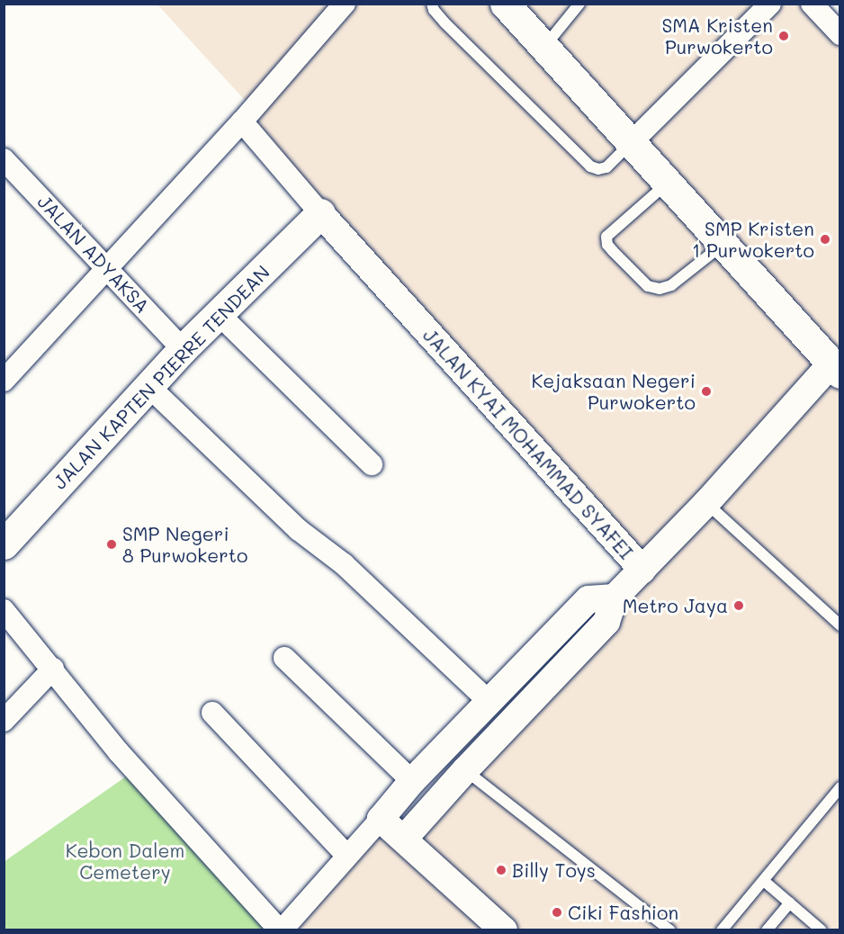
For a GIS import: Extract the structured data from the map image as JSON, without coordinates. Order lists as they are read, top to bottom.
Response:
{
  "streets": {
    "main road": ["JALAN KAPTEN PIERRE TENDEAN"],
    "street": ["JALAN ADYAKSA", "JALAN KYAI MOHAMMAD SYAFEI"]
  },
  "crossings": [
    ["JALAN ADYAKSA", "JALAN KAPTEN PIERRE TENDEAN"],
    ["JALAN KAPTEN PIERRE TENDEAN", "JALAN KYAI MOHAMMAD SYAFEI"]
  ],
  "parks": ["Kebon Dalem Cemetery"],
  "places": [
    "SMA Kristen Purwokerto",
    "SMP Kristen 1 Purwokerto",
    "Kejaksaan Negeri Purwokerto",
    "SMP Negeri 8 Purwokerto",
    "Metro Jaya",
    "Billy Toys",
    "Ciki Fashion"
  ]
}
